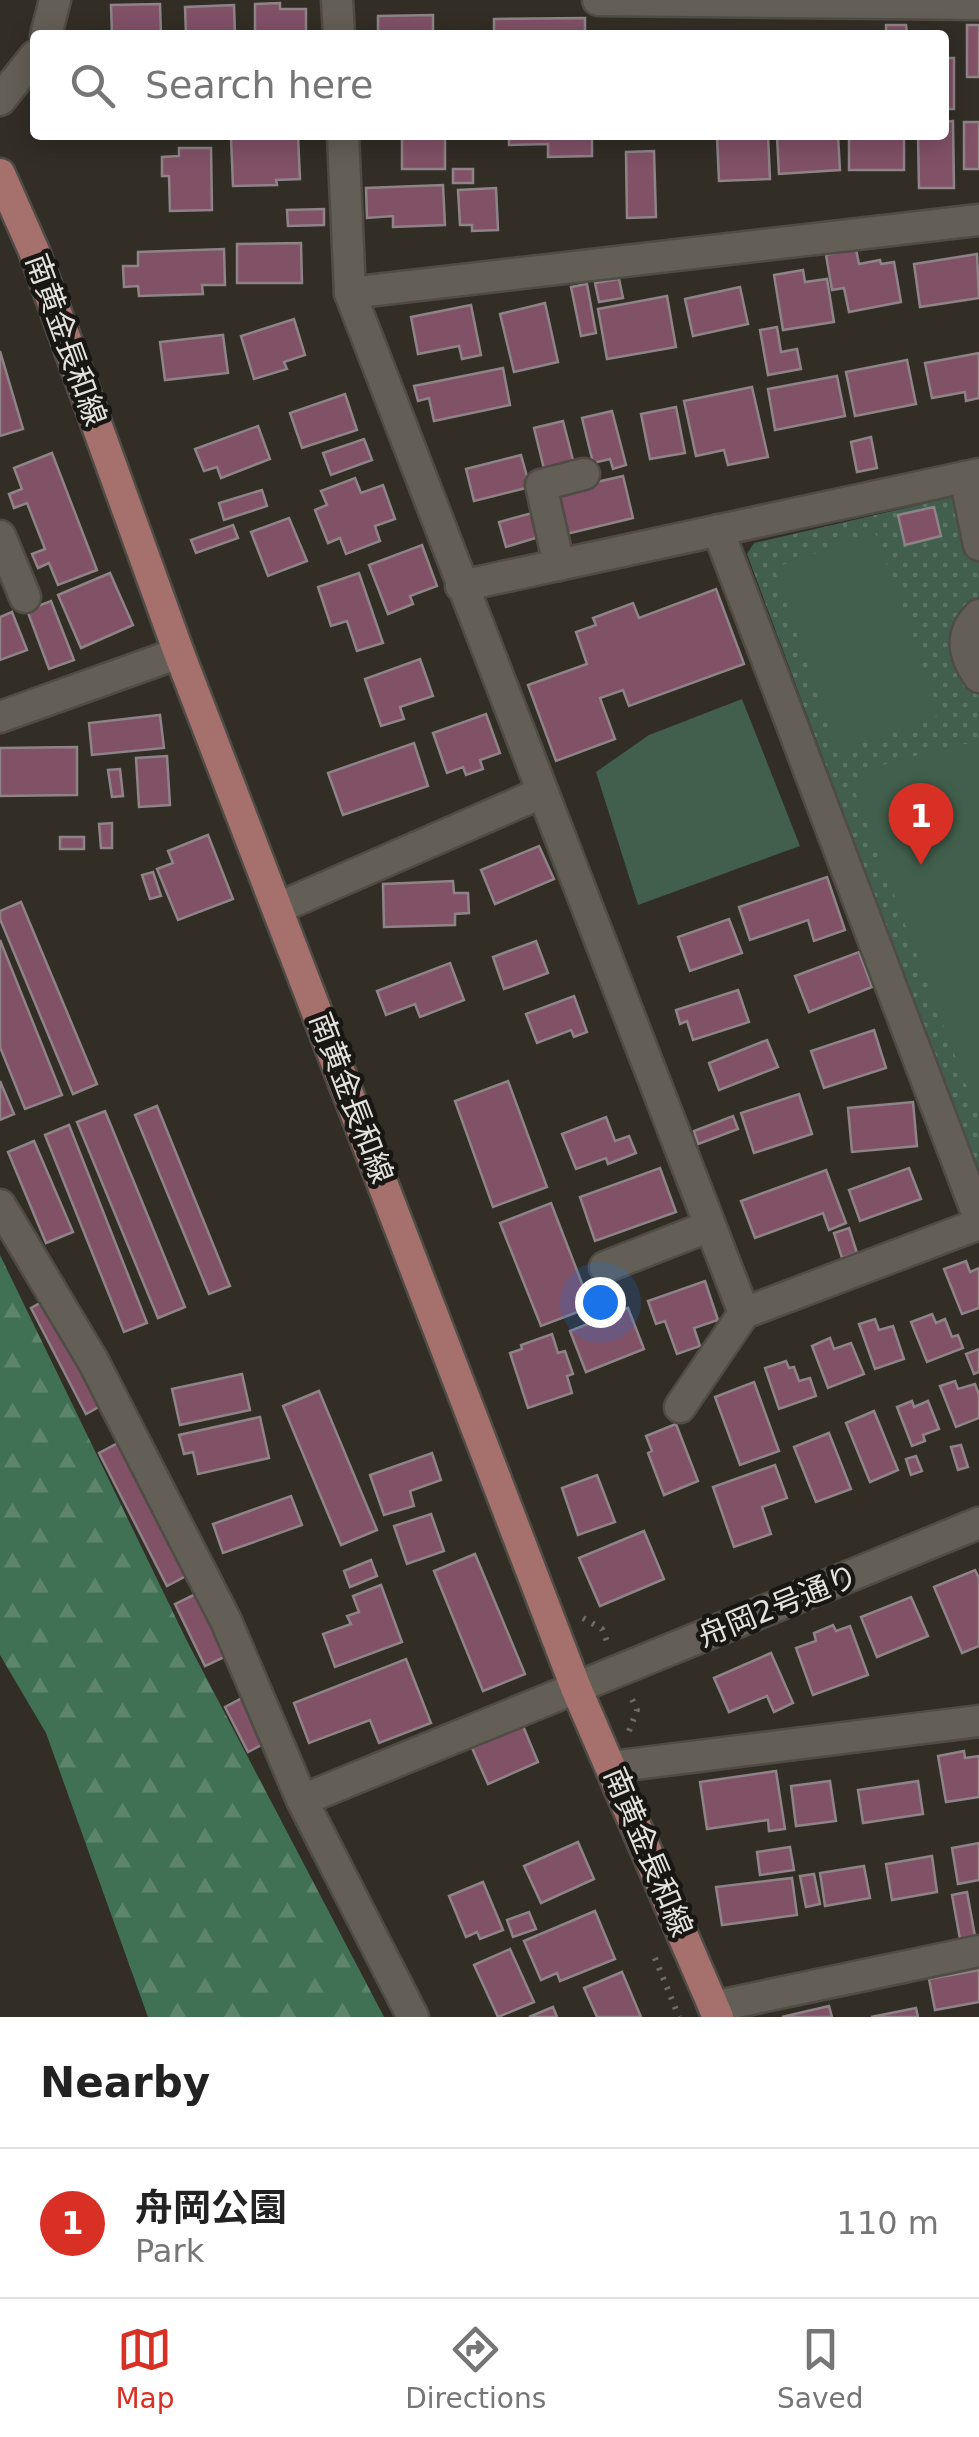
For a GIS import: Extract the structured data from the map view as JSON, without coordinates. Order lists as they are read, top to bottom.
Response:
{
  "streets": {
    "main road": ["南黄金長和線"],
    "street": ["舟岡2号通り"]
  },
  "crossings": [
    ["南黄金長和線", "舟岡2号通り"]
  ],
  "page": {
    "search": "Search here",
    "pins": "1",
    "heading": "Nearby",
    "list": [
      {
        "mark": "1",
        "name": "舟岡公園",
        "note": "Park",
        "value": "110 m"
      }
    ],
    "nav": ["Map", "Directions", "Saved"]
  }
}
